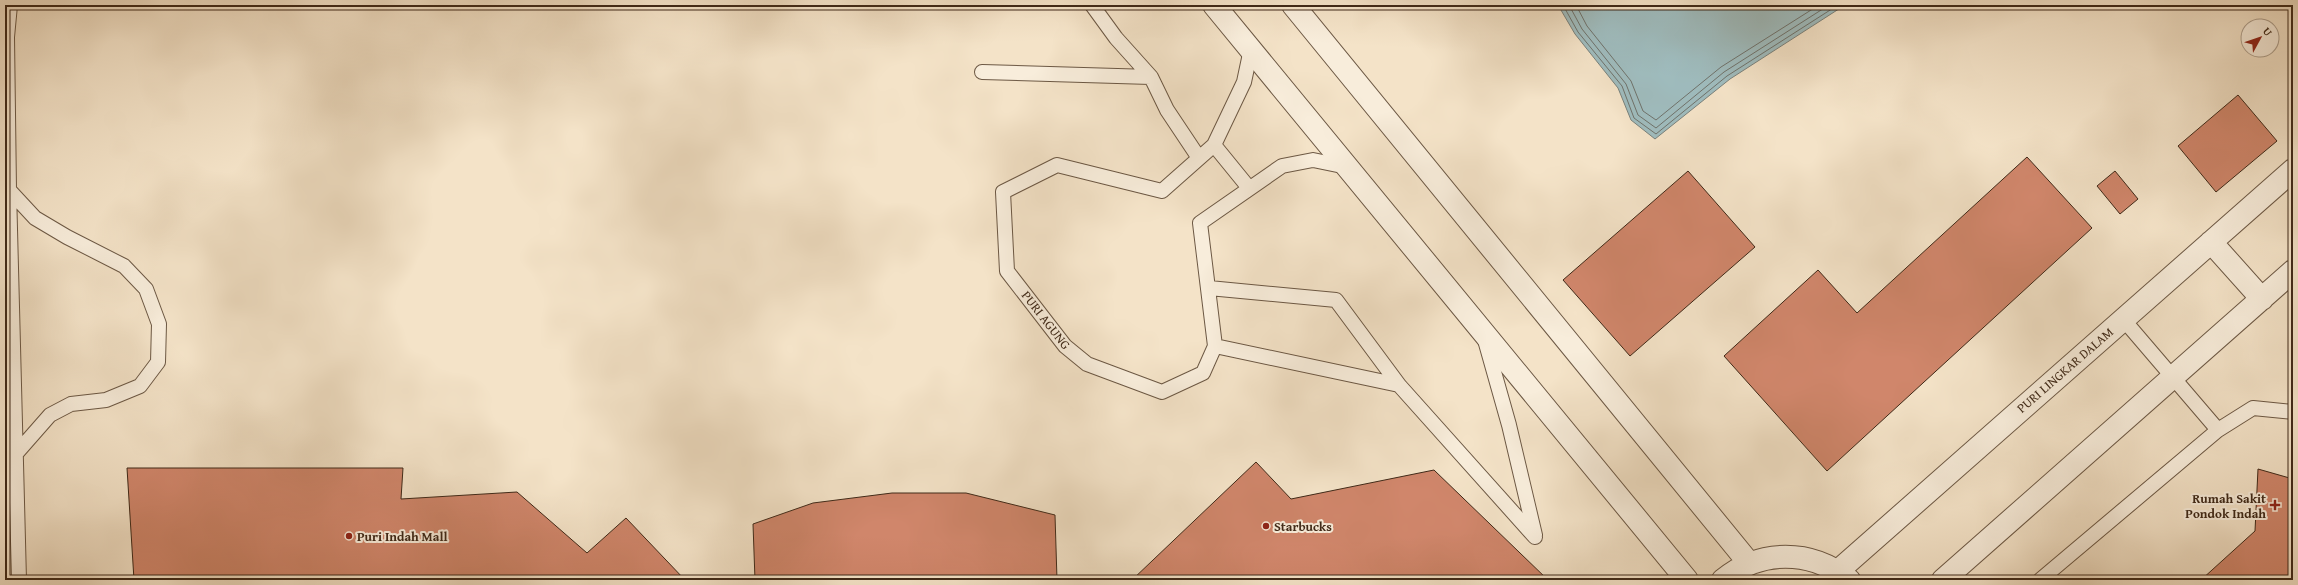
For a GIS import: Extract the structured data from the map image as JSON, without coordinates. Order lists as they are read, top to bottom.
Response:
{
  "streets": {
    "street": ["PURI LINGKAR DALAM"],
    "lane": ["PURI AGUNG"]
  },
  "places": {
    "health": ["Rumah Sakit Pondok Indah"],
    "other": ["Starbucks", "Puri Indah Mall"]
  },
  "north": "top right"
}
